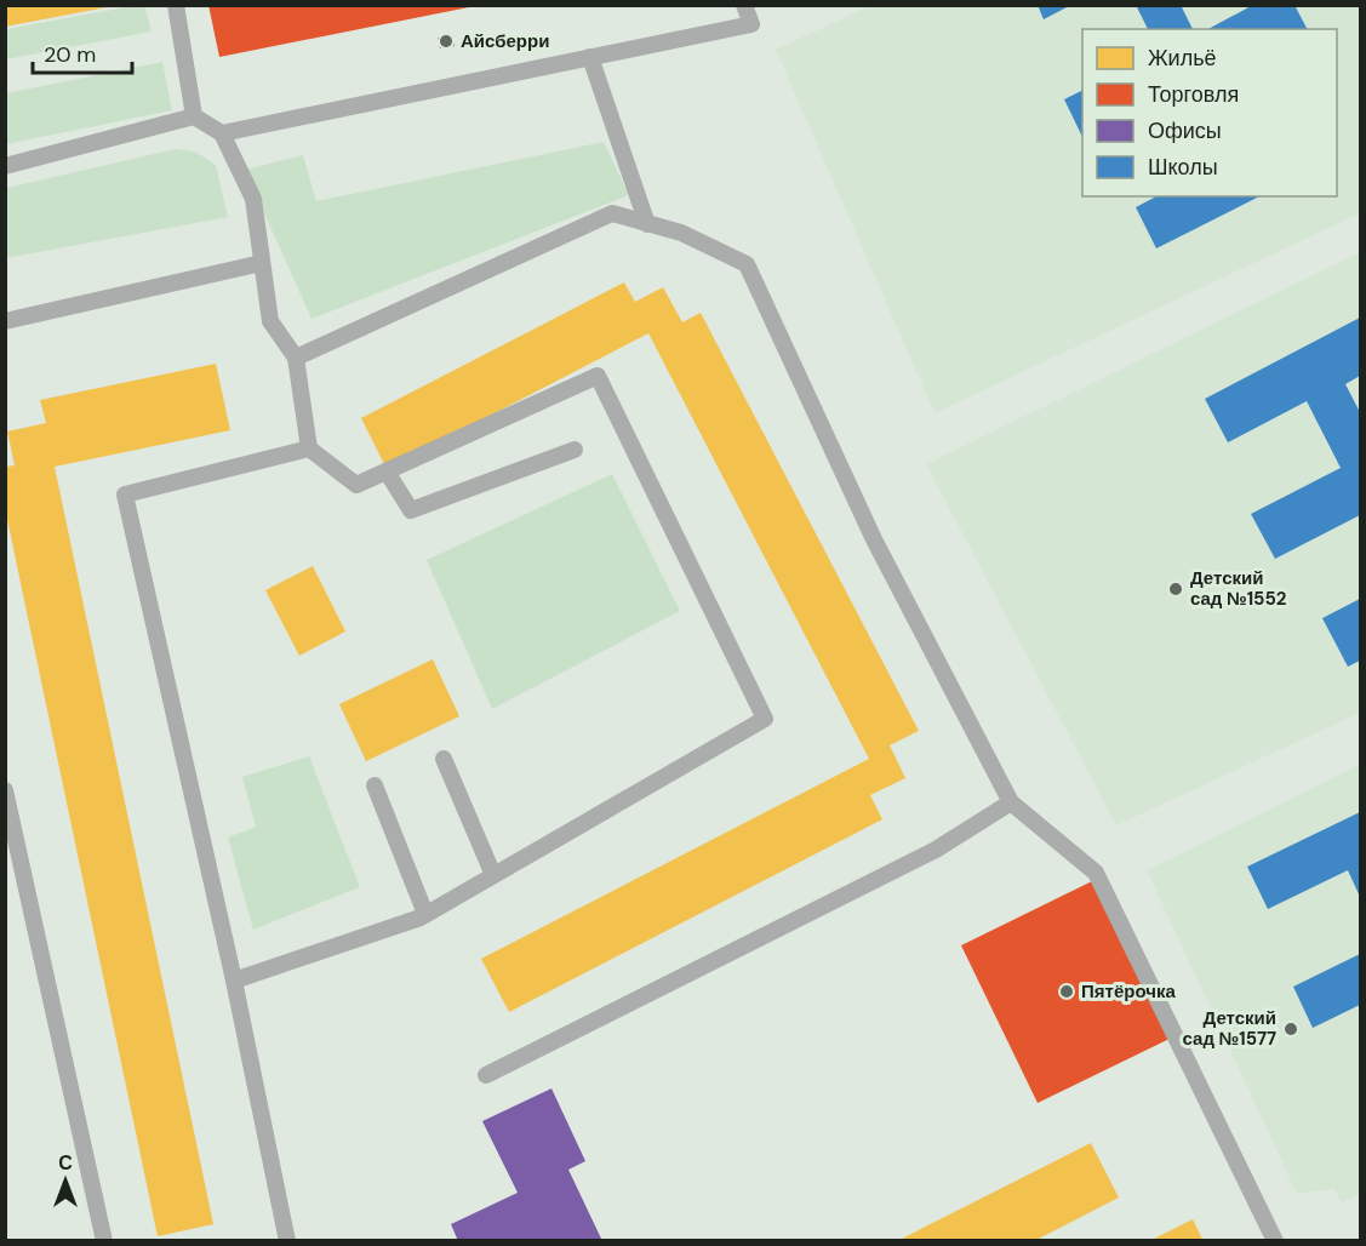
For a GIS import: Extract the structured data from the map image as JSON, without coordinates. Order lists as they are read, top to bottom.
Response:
{
  "places": [
    "Айсберри",
    "Детский сад №1552",
    "Пятёрочка",
    "Детский сад №1577"
  ],
  "legend": [
    "Жильё",
    "Торговля",
    "Офисы",
    "Школы"
  ],
  "scale_bar": "20 m",
  "north": "top"
}
